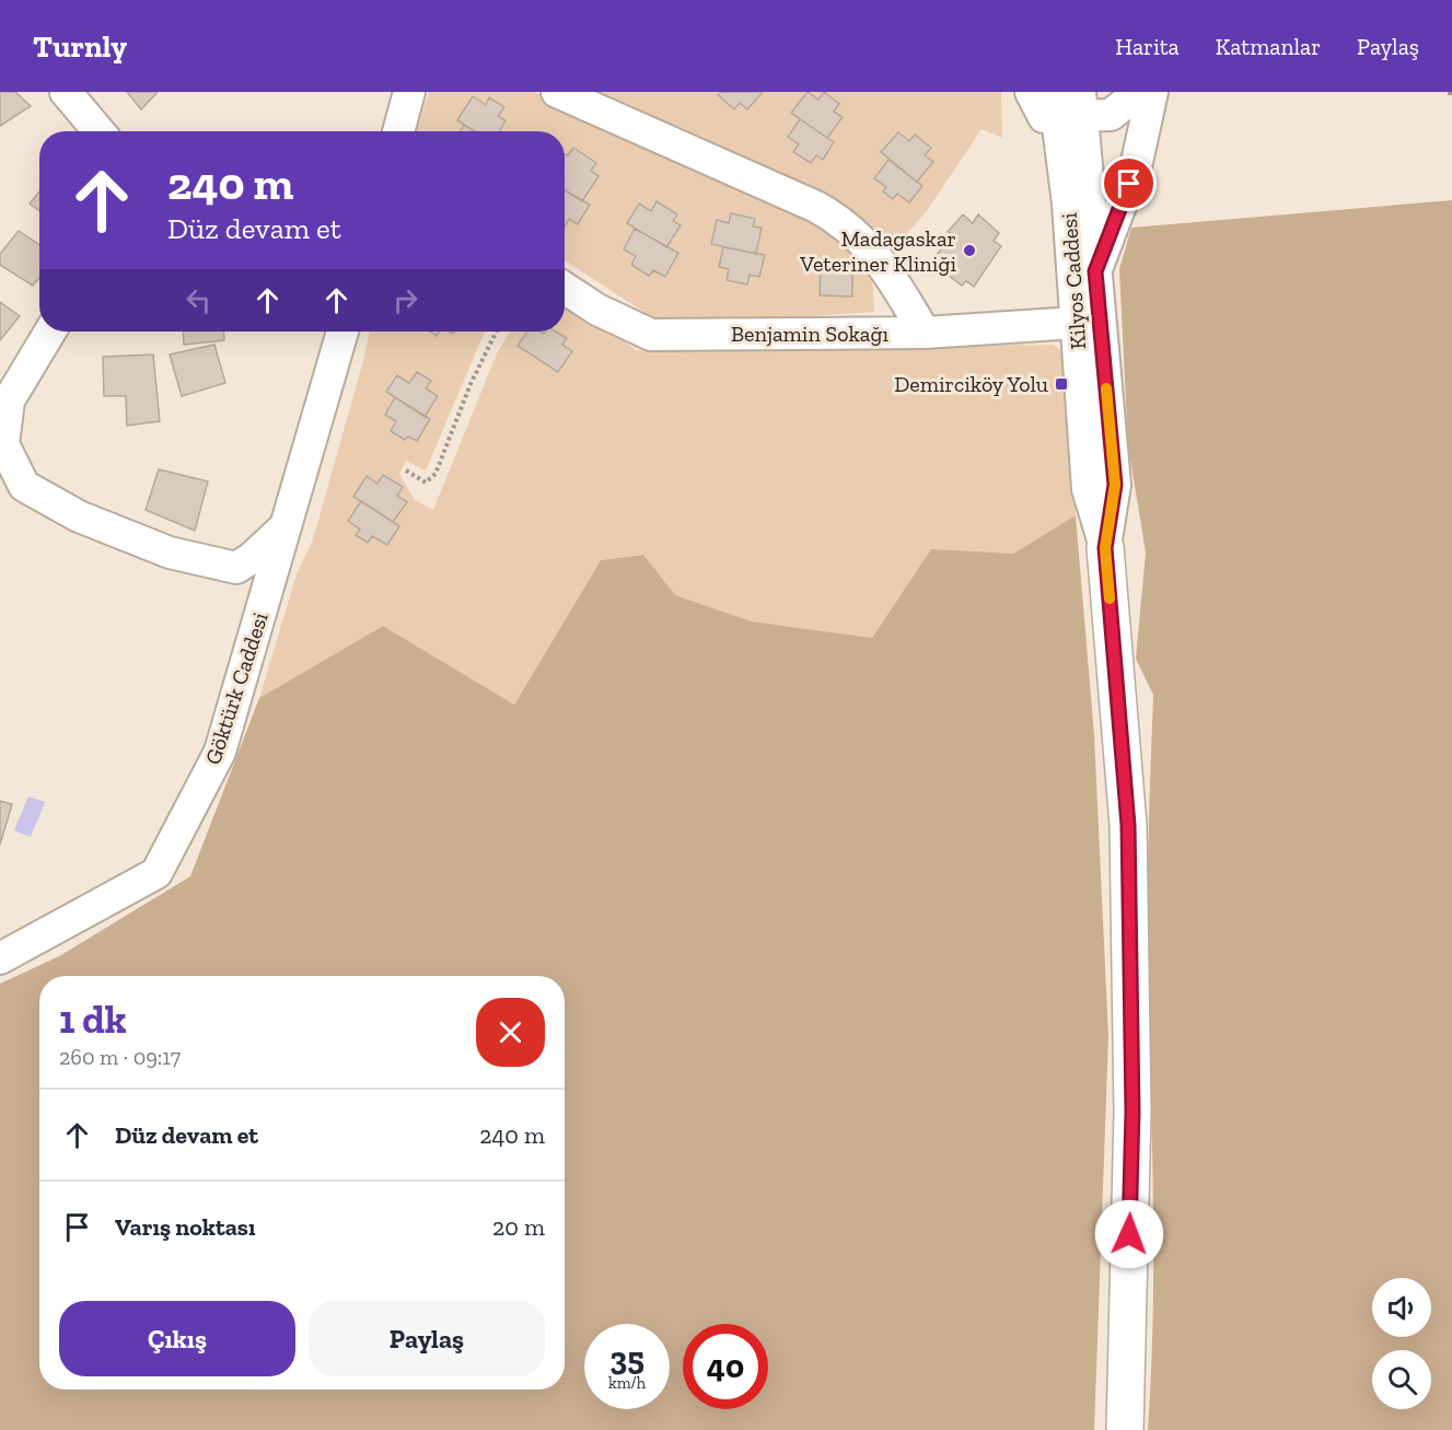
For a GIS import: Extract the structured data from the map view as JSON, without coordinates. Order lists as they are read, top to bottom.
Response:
{
  "streets": {
    "street": ["Kilyos Caddesi", "Benjamin Sokağı", "Göktürk Caddesi"]
  },
  "crossings": [
    ["Kilyos Caddesi", "Benjamin Sokağı"]
  ],
  "places": {
    "other": ["Madagaskar Veteriner Kliniği"],
    "transit": ["Demirciköy Yolu"]
  },
  "page": {
    "header": "Turnly",
    "nav": ["Harita", "Katmanlar", "Paylaş"],
    "turn": ["240 m", "Düz devam et"],
    "heading": ["1 dk", "260 m · 09:17"],
    "list": [
      {
        "name": "Düz devam et",
        "value": "240 m"
      },
      {
        "name": "Varış noktası",
        "value": "20 m"
      }
    ],
    "buttons": ["Çıkış", "Paylaş"],
    "speed": "35 km/h",
    "limit": "40"
  }
}
